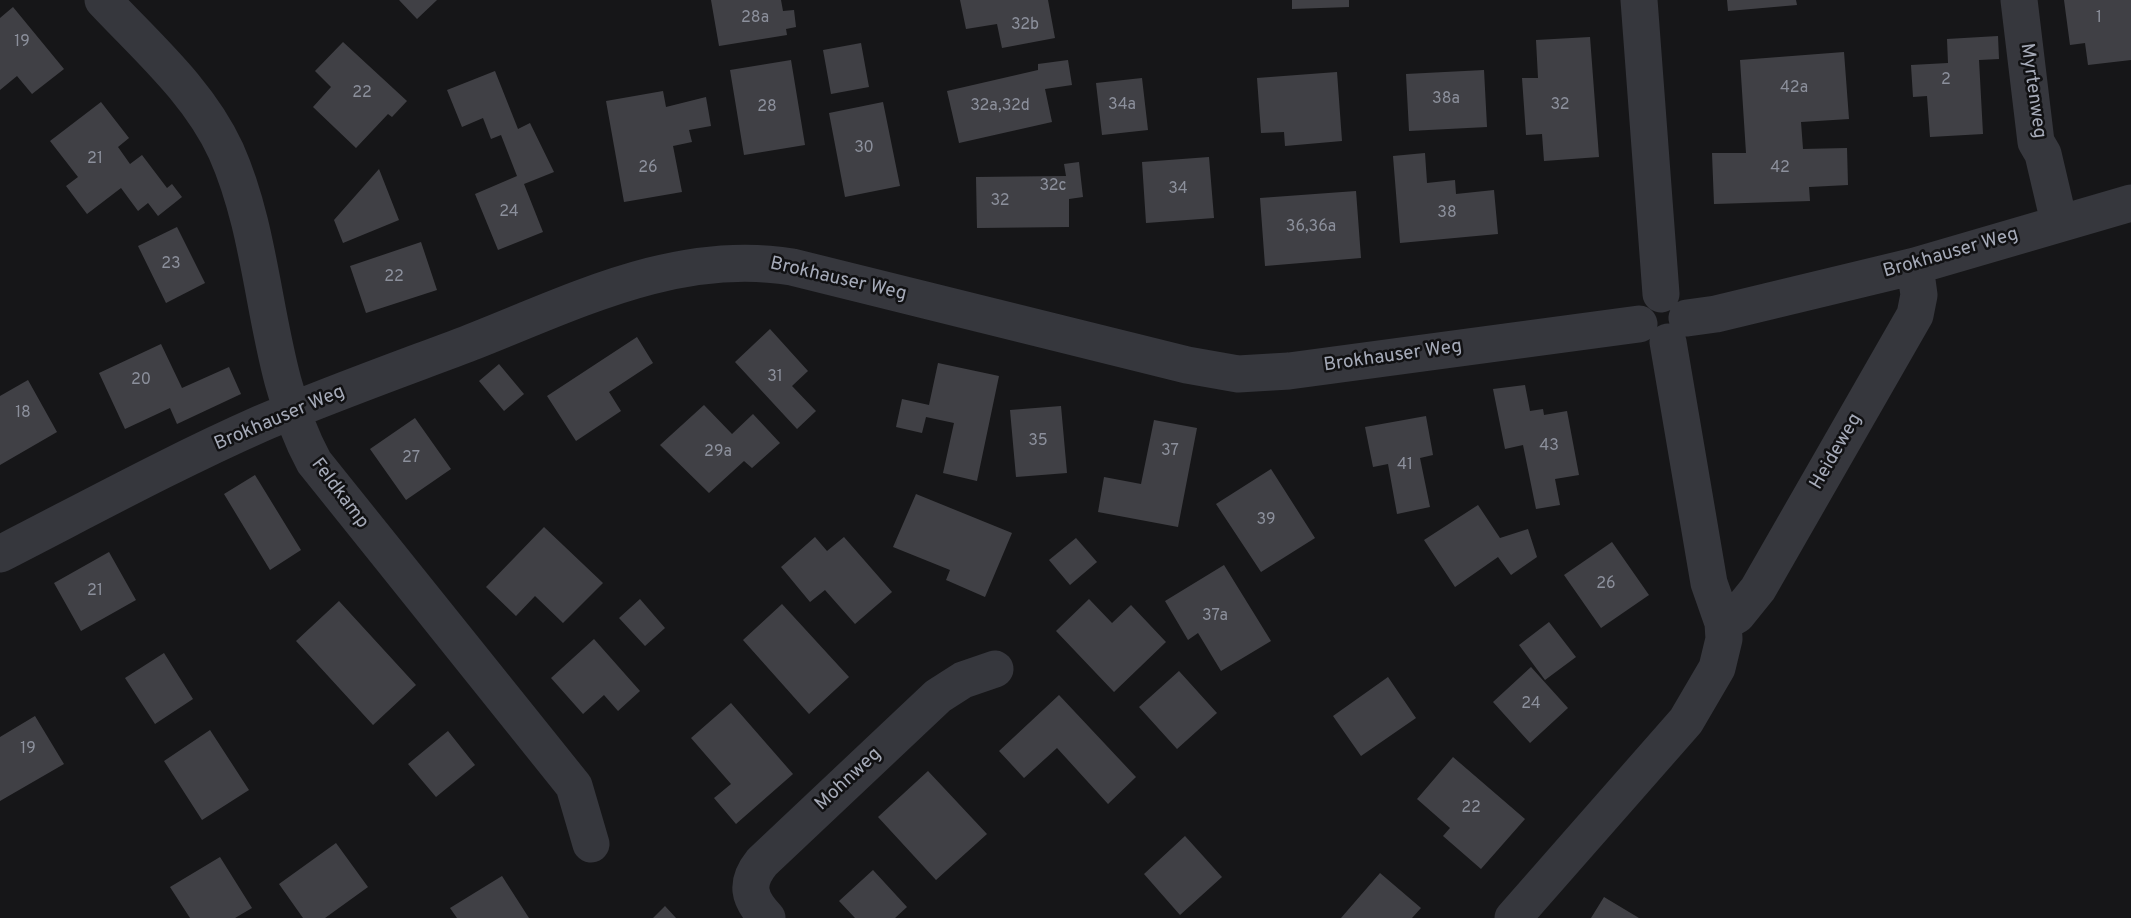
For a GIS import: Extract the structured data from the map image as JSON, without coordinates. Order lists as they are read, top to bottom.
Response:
{
  "streets": {
    "street": [
      "Myrtenweg",
      "Brokhauser Weg",
      "Heideweg",
      "Feldkamp",
      "Mohnweg"
    ]
  },
  "crossings": [
    ["Myrtenweg", "Brokhauser Weg"],
    ["Brokhauser Weg", "Heideweg"],
    ["Brokhauser Weg", "Feldkamp"]
  ],
  "house_numbers": [
    "28a",
    "1",
    "32b",
    "19",
    "2",
    "42a",
    "22",
    "38a",
    "34a",
    "32",
    "32a,32d",
    "28",
    "30",
    "21",
    "26",
    "42",
    "32c",
    "34",
    "32",
    "24",
    "38",
    "36,36a",
    "23",
    "22",
    "31",
    "20",
    "18",
    "35",
    "43",
    "37",
    "29a",
    "27",
    "41",
    "39",
    "26",
    "21",
    "37a",
    "24",
    "19",
    "22"
  ]
}
